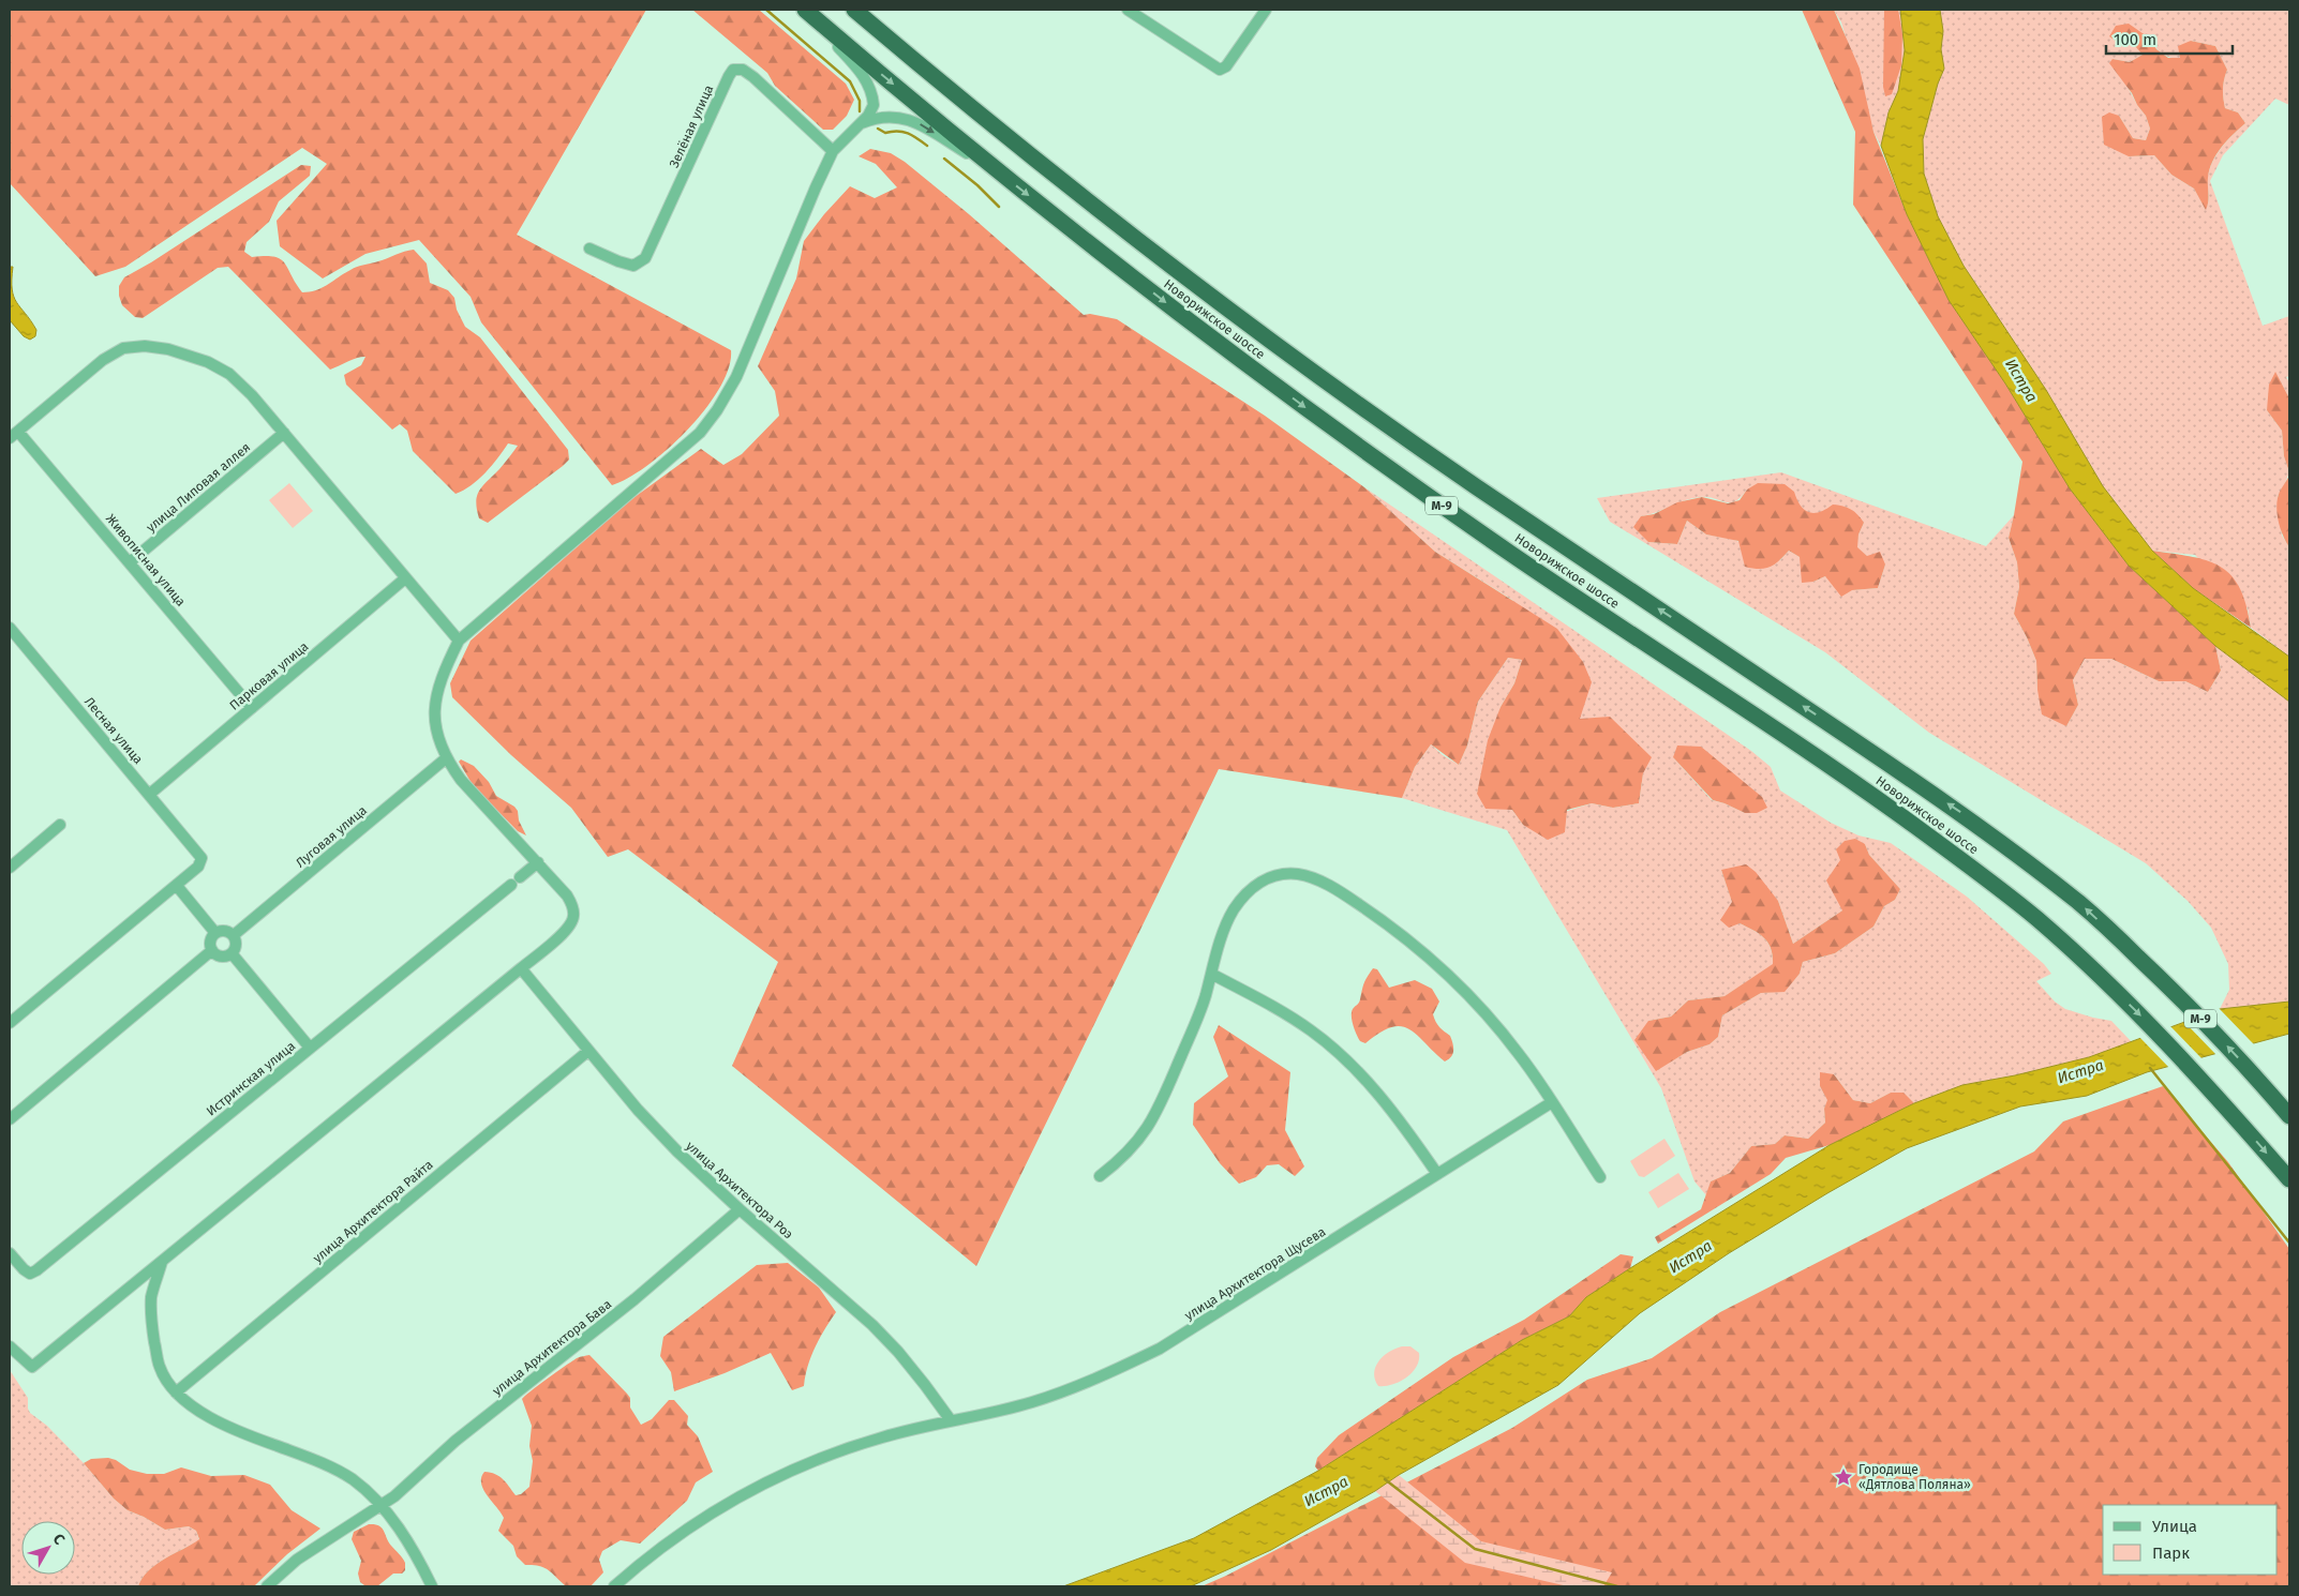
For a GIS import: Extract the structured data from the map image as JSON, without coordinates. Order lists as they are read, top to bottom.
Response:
{
  "streets": {
    "highway": ["Новорижское шоссе", "М-9"],
    "street": [
      "Зелёная улица",
      "улица Липовая аллея",
      "Живописная улица",
      "Парковая улица",
      "Лесная улица",
      "Луговая улица",
      "Истринская улица",
      "улица Архитектора Роэ",
      "улица Архитектора Райта",
      "улица Архитектора Щусева",
      "улица Архитектора Бава"
    ]
  },
  "crossings": [
    ["улица Липовая аллея", "Живописная улица"],
    ["Живописная улица", "Парковая улица"],
    ["Парковая улица", "Лесная улица"],
    ["улица Архитектора Роэ", "улица Архитектора Райта"],
    ["улица Архитектора Роэ", "улица Архитектора Щусева"],
    ["улица Архитектора Роэ", "улица Архитектора Бава"]
  ],
  "water": ["Истра"],
  "places": {
    "place": ["Городище «Дятлова Поляна»"]
  },
  "legend": ["Улица", "Парк"],
  "scale_bar": "100 m",
  "north": "top right"
}
